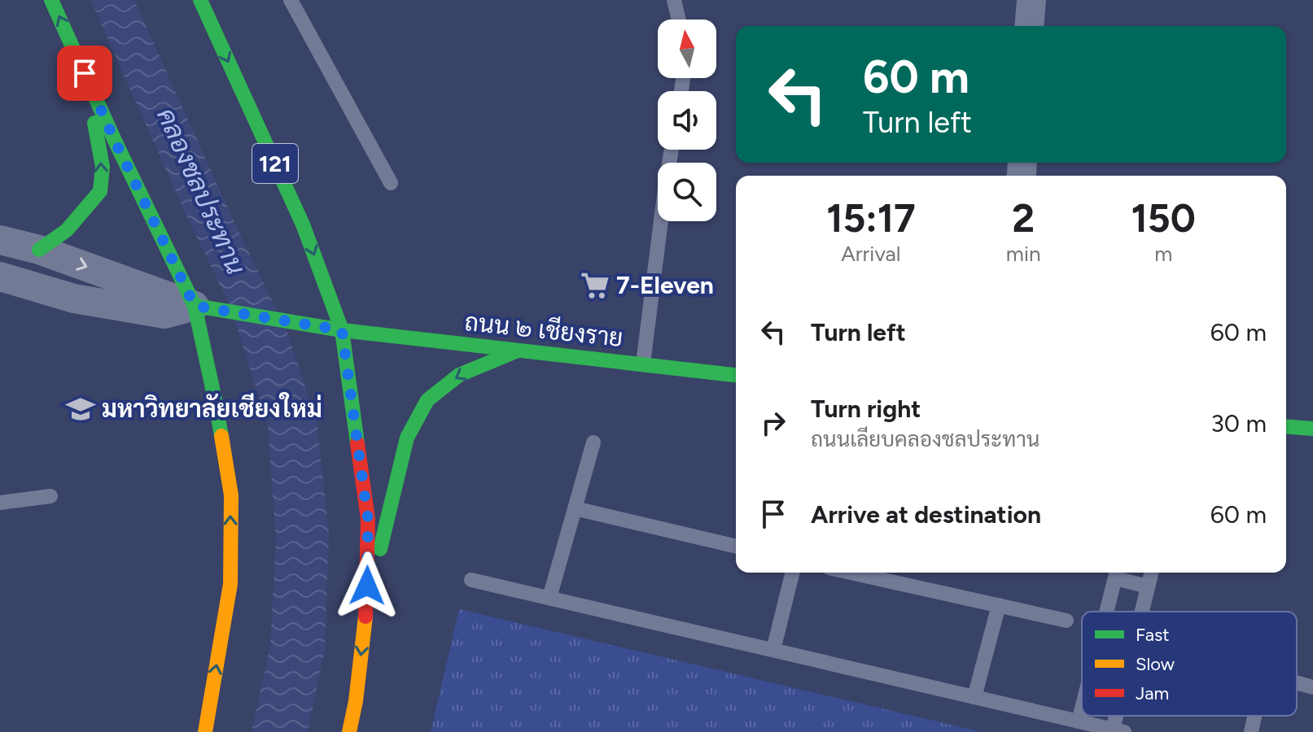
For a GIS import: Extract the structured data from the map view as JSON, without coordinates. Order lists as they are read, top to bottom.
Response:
{
  "streets": {
    "main road": ["121", "ถนน ๒ เชียงราย"]
  },
  "crossings": [
    ["121", "ถนน ๒ เชียงราย"]
  ],
  "water": ["คลองชลประทาน"],
  "places": {
    "supermarket": ["7-Eleven"],
    "school or university": ["มหาวิทยาลัยเชียงใหม่"]
  },
  "legend": ["Fast", "Slow", "Jam"],
  "north": "top",
  "page": {
    "turn": ["60 m", "Turn left"],
    "eta": [
      "15:17",
      "Arrival",
      "2",
      "min",
      "150",
      "m"
    ],
    "list": [
      {
        "name": "Turn left",
        "value": "60 m"
      },
      {
        "name": "Turn right",
        "note": "ถนนเลียบคลองชลประทาน",
        "value": "30 m"
      },
      {
        "name": "Arrive at destination",
        "value": "60 m"
      }
    ]
  }
}
